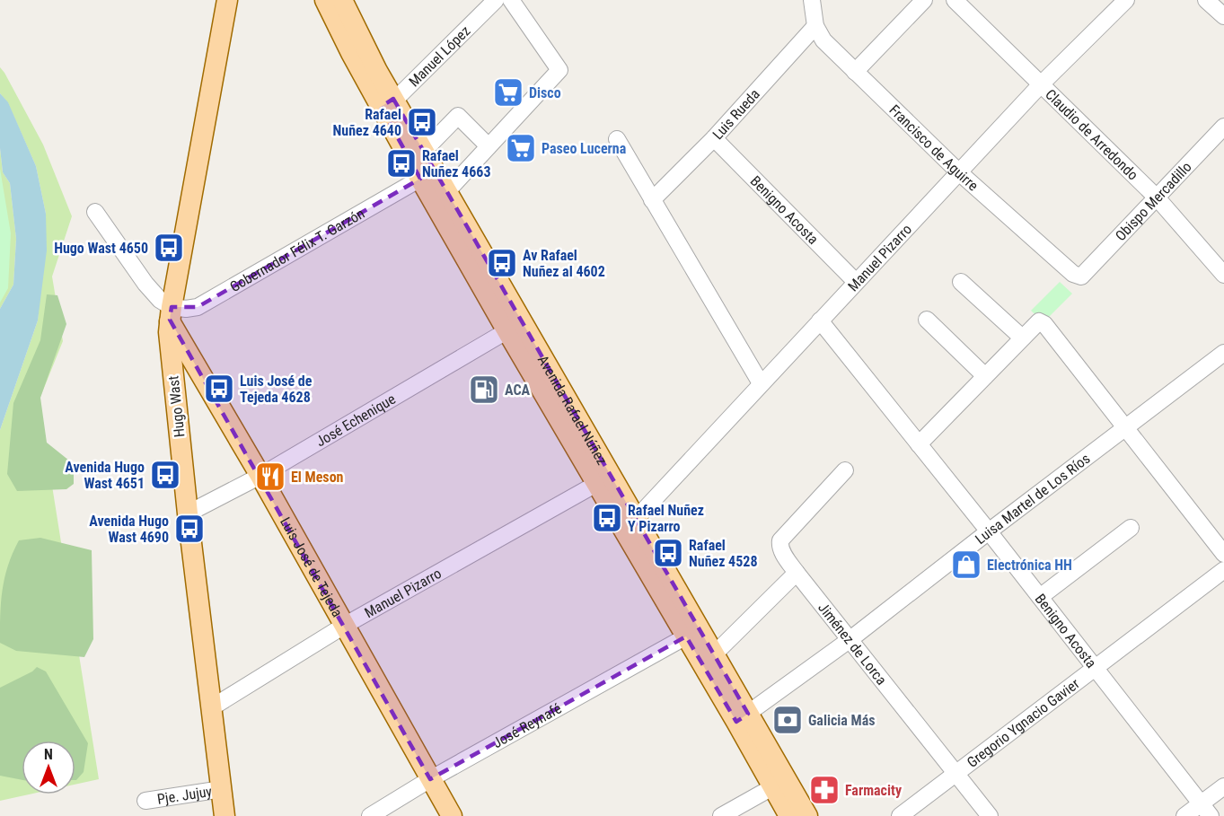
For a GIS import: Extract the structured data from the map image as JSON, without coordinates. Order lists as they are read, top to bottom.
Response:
{
  "streets": {
    "main road": ["Hugo Wast", "Avenida Rafael Núñez", "Luis José de Tejeda"],
    "street": [
      "Manuel López",
      "Luis Rueda",
      "Claudio de Arredondo",
      "Francisco de Aguirre",
      "Obispo Mercadillo",
      "Benigno Acosta",
      "Gobernador Félix T. Garzón",
      "Manuel Pizarro",
      "José Echenique",
      "Luisa Martel de Los Ríos",
      "Jiménez de Lorca",
      "Gregorio Ygnacio Gavier",
      "José Reynafé",
      "Pje. Jujuy"
    ]
  },
  "crossings": [
    ["Manuel López", "Avenida Rafael Núñez"],
    ["Luis Rueda", "Francisco de Aguirre"],
    ["Luis Rueda", "Benigno Acosta"],
    ["Claudio de Arredondo", "Obispo Mercadillo"],
    ["Claudio de Arredondo", "Manuel Pizarro"],
    ["Francisco de Aguirre", "Obispo Mercadillo"],
    ["Francisco de Aguirre", "Manuel Pizarro"],
    ["Benigno Acosta", "Manuel Pizarro"],
    ["Benigno Acosta", "Luisa Martel de Los Ríos"],
    ["Benigno Acosta", "Gregorio Ygnacio Gavier"],
    ["Gobernador Félix T. Garzón", "Hugo Wast"],
    ["Gobernador Félix T. Garzón", "Avenida Rafael Núñez"],
    ["Gobernador Félix T. Garzón", "Luis José de Tejeda"],
    ["Manuel Pizarro", "Hugo Wast"],
    ["Manuel Pizarro", "Avenida Rafael Núñez"],
    ["Manuel Pizarro", "Luis José de Tejeda"],
    ["Hugo Wast", "José Echenique"],
    ["Hugo Wast", "Luis José de Tejeda"],
    ["Hugo Wast", "Pje. Jujuy"],
    ["Avenida Rafael Núñez", "José Echenique"],
    ["Avenida Rafael Núñez", "Luisa Martel de Los Ríos"],
    ["Avenida Rafael Núñez", "José Reynafé"],
    ["José Echenique", "Luis José de Tejeda"],
    ["Luisa Martel de Los Ríos", "Jiménez de Lorca"],
    ["Luis José de Tejeda", "José Reynafé"],
    ["Jiménez de Lorca", "Gregorio Ygnacio Gavier"]
  ],
  "places": {
    "supermarket": ["Disco", "Paseo Lucerna"],
    "bus stop": [
      "Rafael Nuñez 4640",
      "Rafael Nuñez 4663",
      "Hugo Wast 4650",
      "Av Rafael Nuñez al 4602",
      "Luis José de Tejeda 4628",
      "Avenida Hugo Wast 4651",
      "Rafael Nuñez Y Pizarro",
      "Avenida Hugo Wast 4690",
      "Rafael Nuñez 4528"
    ],
    "fuel station": ["ACA"],
    "restaurant": ["El Meson"],
    "shop": ["Electrónica HH"],
    "bank": ["Galicia Más"],
    "pharmacy": ["Farmacity"]
  },
  "north": "top"
}
